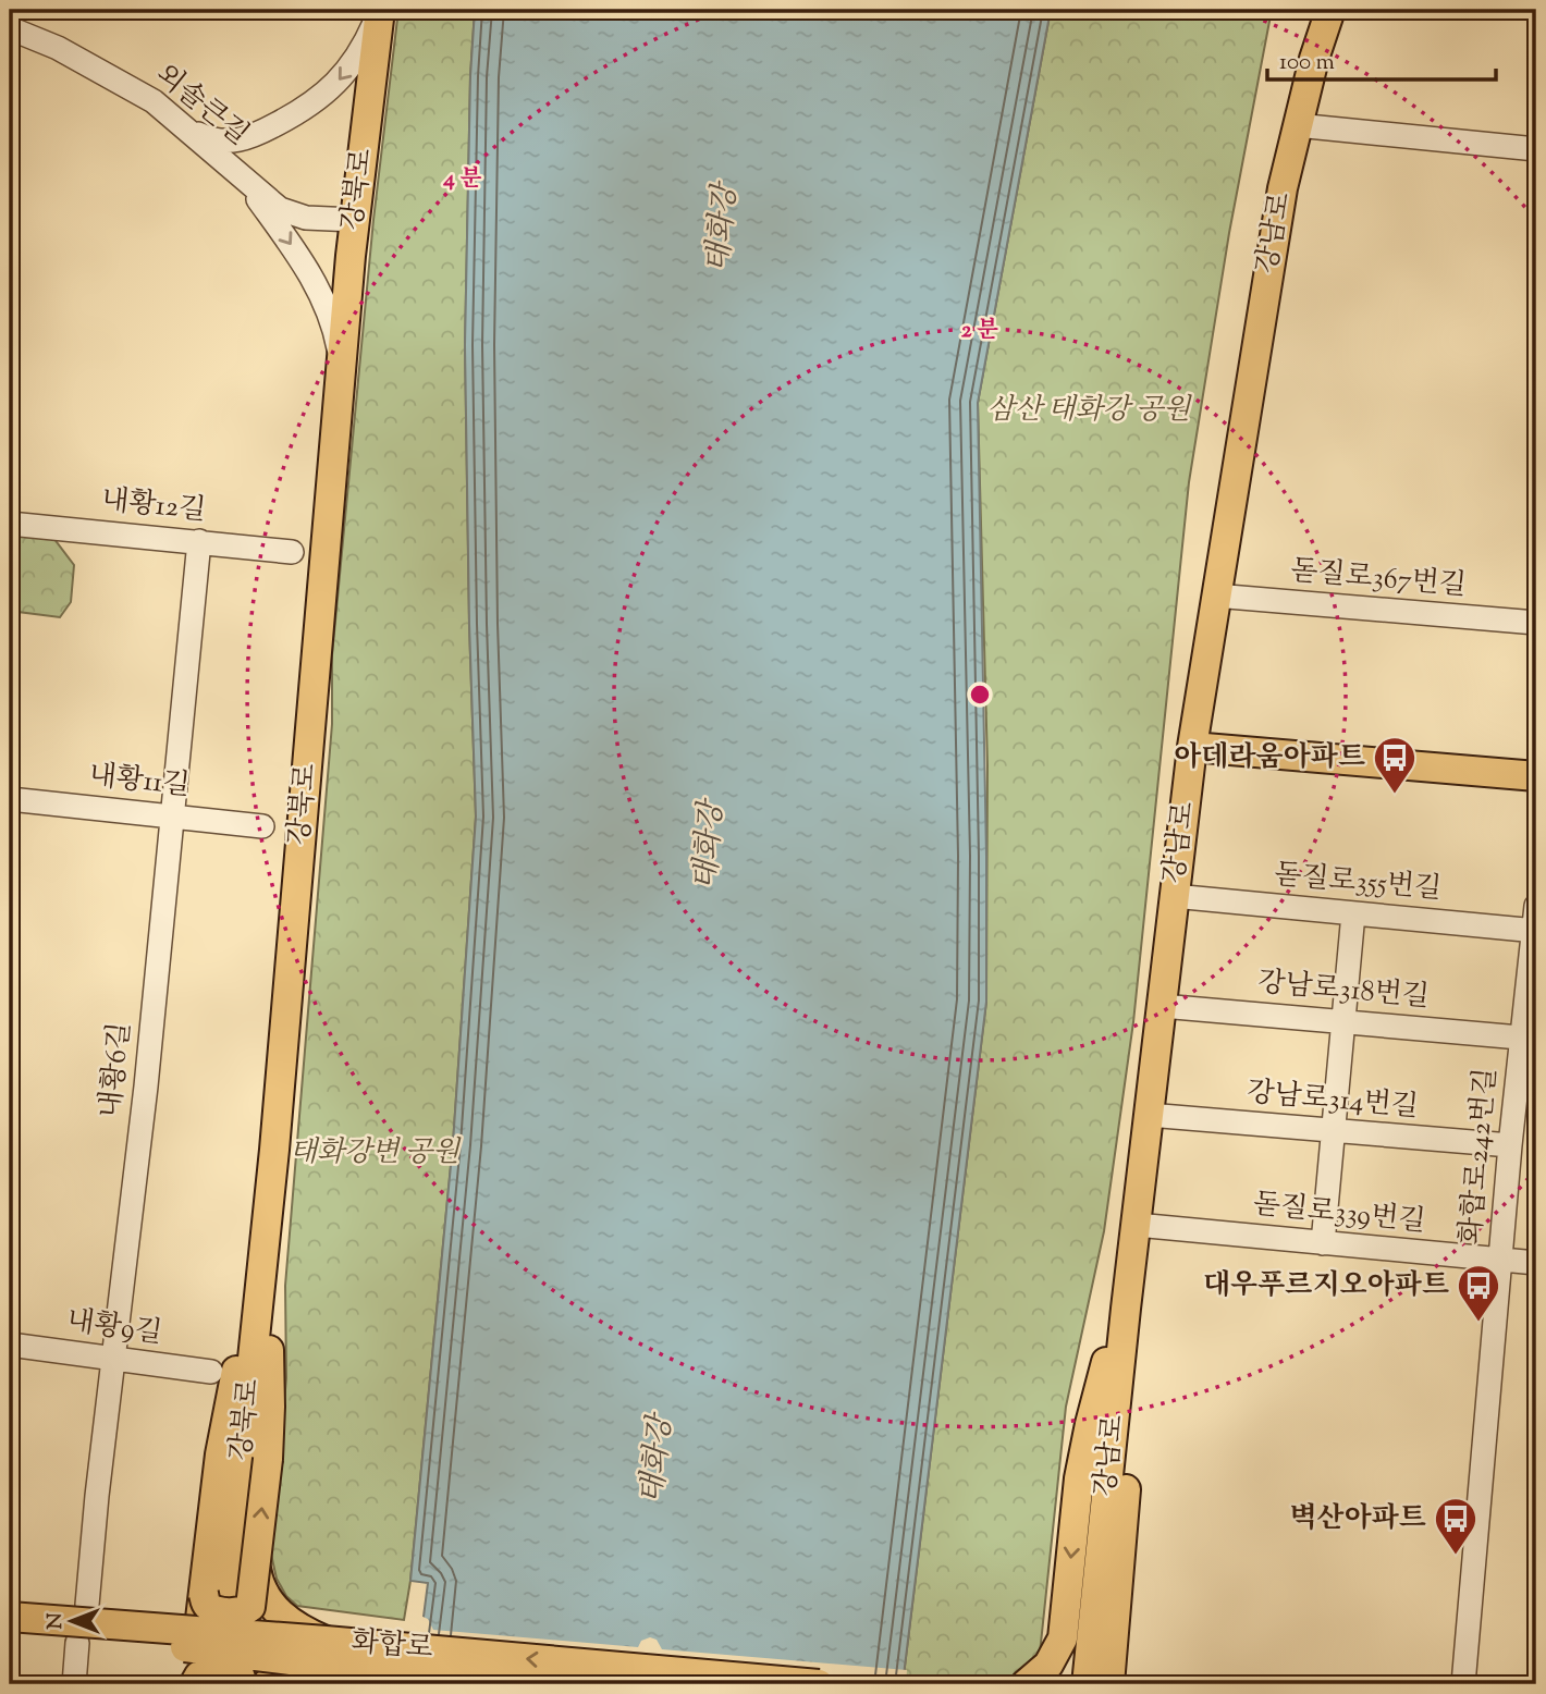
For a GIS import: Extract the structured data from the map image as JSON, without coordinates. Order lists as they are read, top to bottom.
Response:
{
  "streets": {
    "main road": ["강북로", "강남로", "화합로"],
    "street": [
      "외솔큰길",
      "내황12길",
      "돋질로367번길",
      "내황11길",
      "돋질로355번길",
      "강남로318번길",
      "내황6길",
      "강남로314번길",
      "화합로242번길",
      "돋질로339번길",
      "내황9길"
    ]
  },
  "crossings": [
    ["외솔큰길", "강북로"],
    ["강남로", "돋질로367번길"],
    ["강남로", "돋질로355번길"],
    ["강남로", "강남로318번길"],
    ["강남로", "강남로314번길"],
    ["강남로", "돋질로339번길"],
    ["내황12길", "내황6길"],
    ["내황11길", "내황6길"],
    ["돋질로355번길", "화합로242번길"],
    ["강남로318번길", "화합로242번길"],
    ["내황6길", "내황9길"],
    ["강남로314번길", "화합로242번길"],
    ["화합로242번길", "돋질로339번길"]
  ],
  "water": ["태화강"],
  "parks": ["삼산 태화강 공원", "태화강변 공원"],
  "places": {
    "bus stop": ["아데라움아파트", "대우푸르지오아파트", "벽산아파트"]
  },
  "scale_bar": "100 m",
  "north": "left",
  "rings": ["4 분", "2 분"]
}
